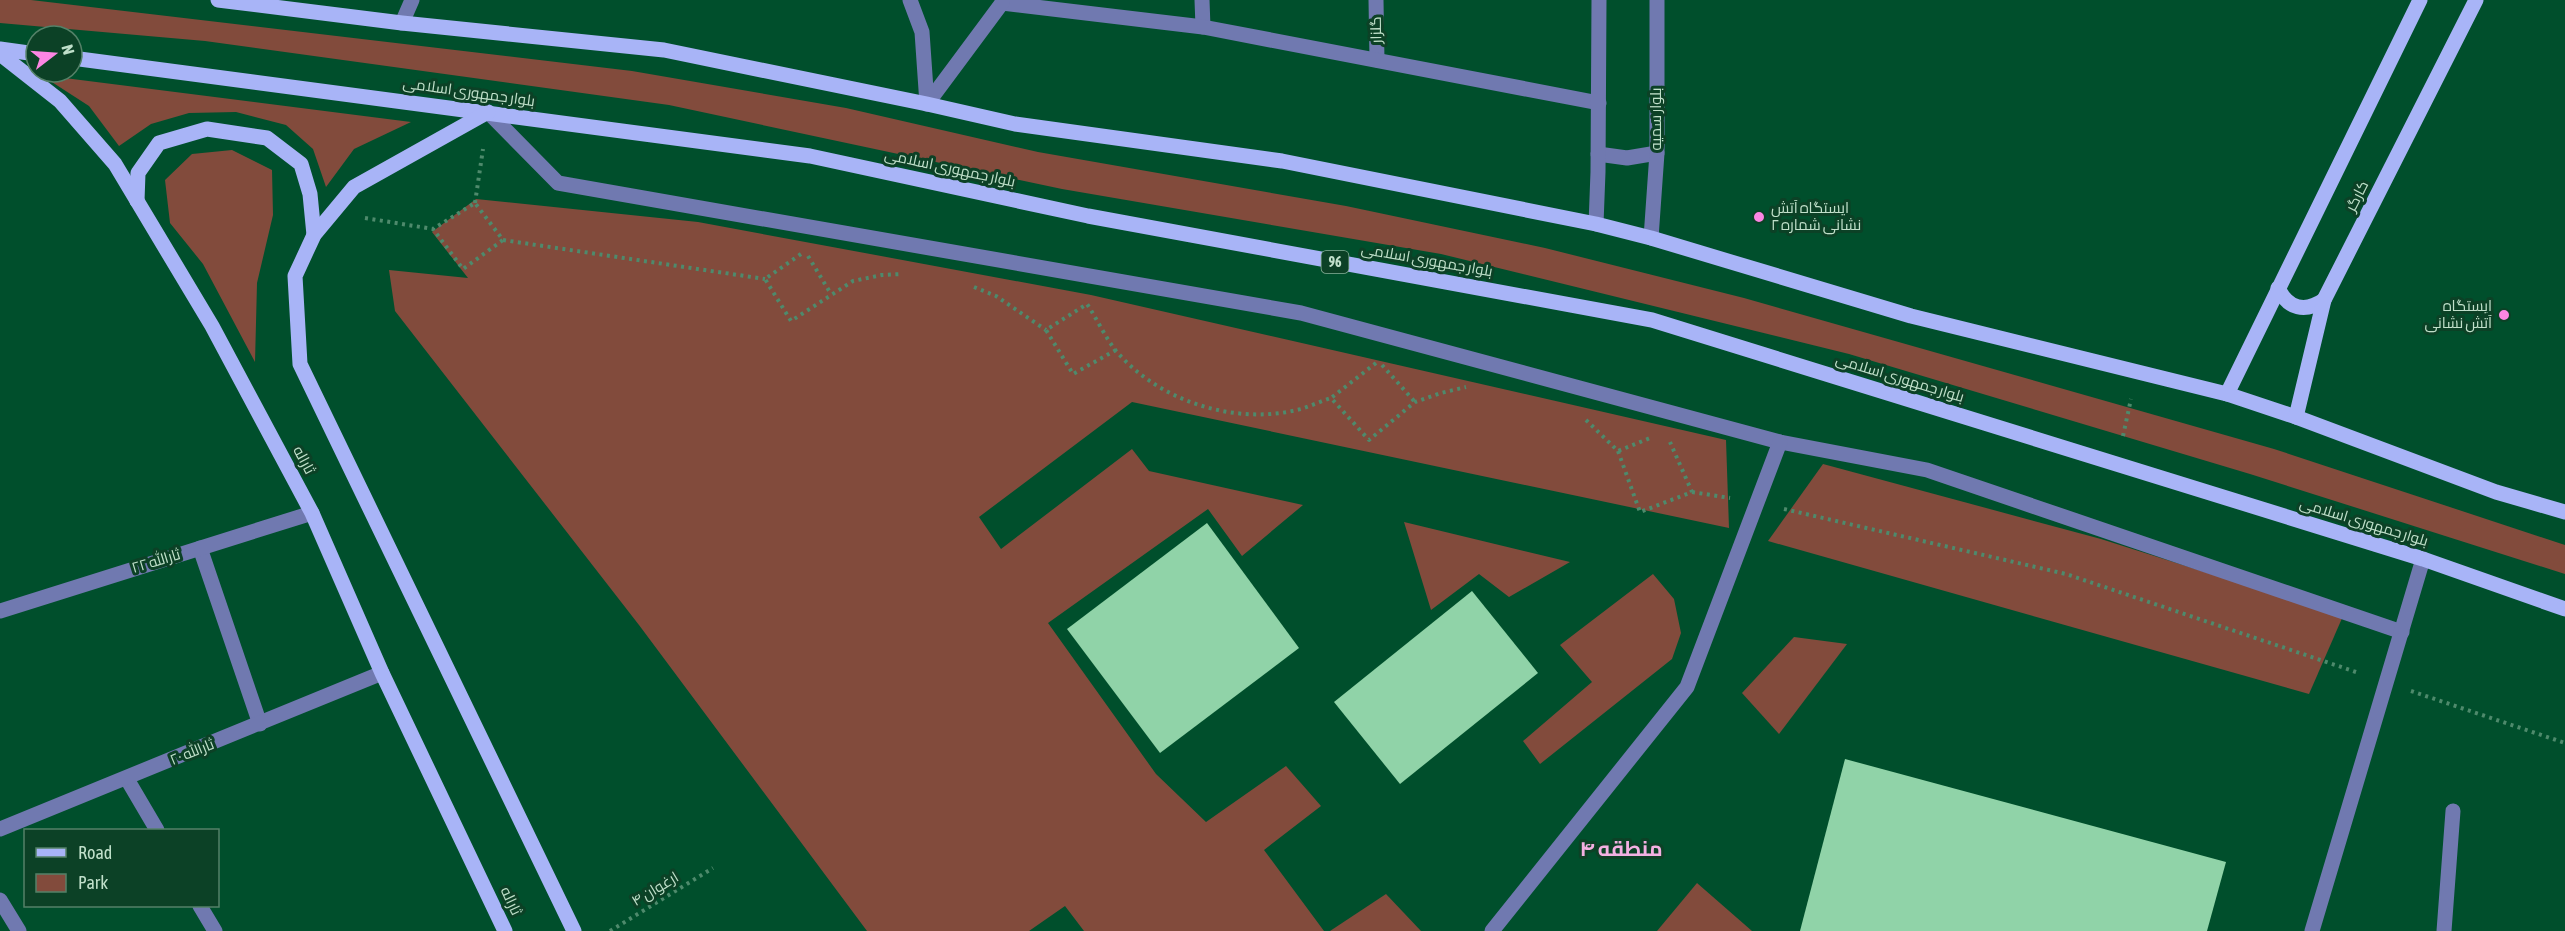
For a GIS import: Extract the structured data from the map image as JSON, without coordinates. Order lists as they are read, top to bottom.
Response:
{
  "streets": {
    "main road": [
      "بلوار جمهوری اسلامی",
      "کارگر",
      "96",
      "ثاراله"
    ],
    "street": [
      "گلزار",
      "بلوار سمیه",
      "ثارالله ۲۲",
      "ثارالله ۲۰"
    ],
    "path": ["ارغوان ۴"]
  },
  "crossings": [
    ["ثاراله", "ثارالله ۲۲"],
    ["ثاراله", "ثارالله ۲۰"]
  ],
  "districts": ["منطقه ۴"],
  "places": ["ایستگاه آتش نشانی شماره ۲", "ایستگاه آتش نشانی"],
  "legend": ["Road", "Park"],
  "north": "right"
}
